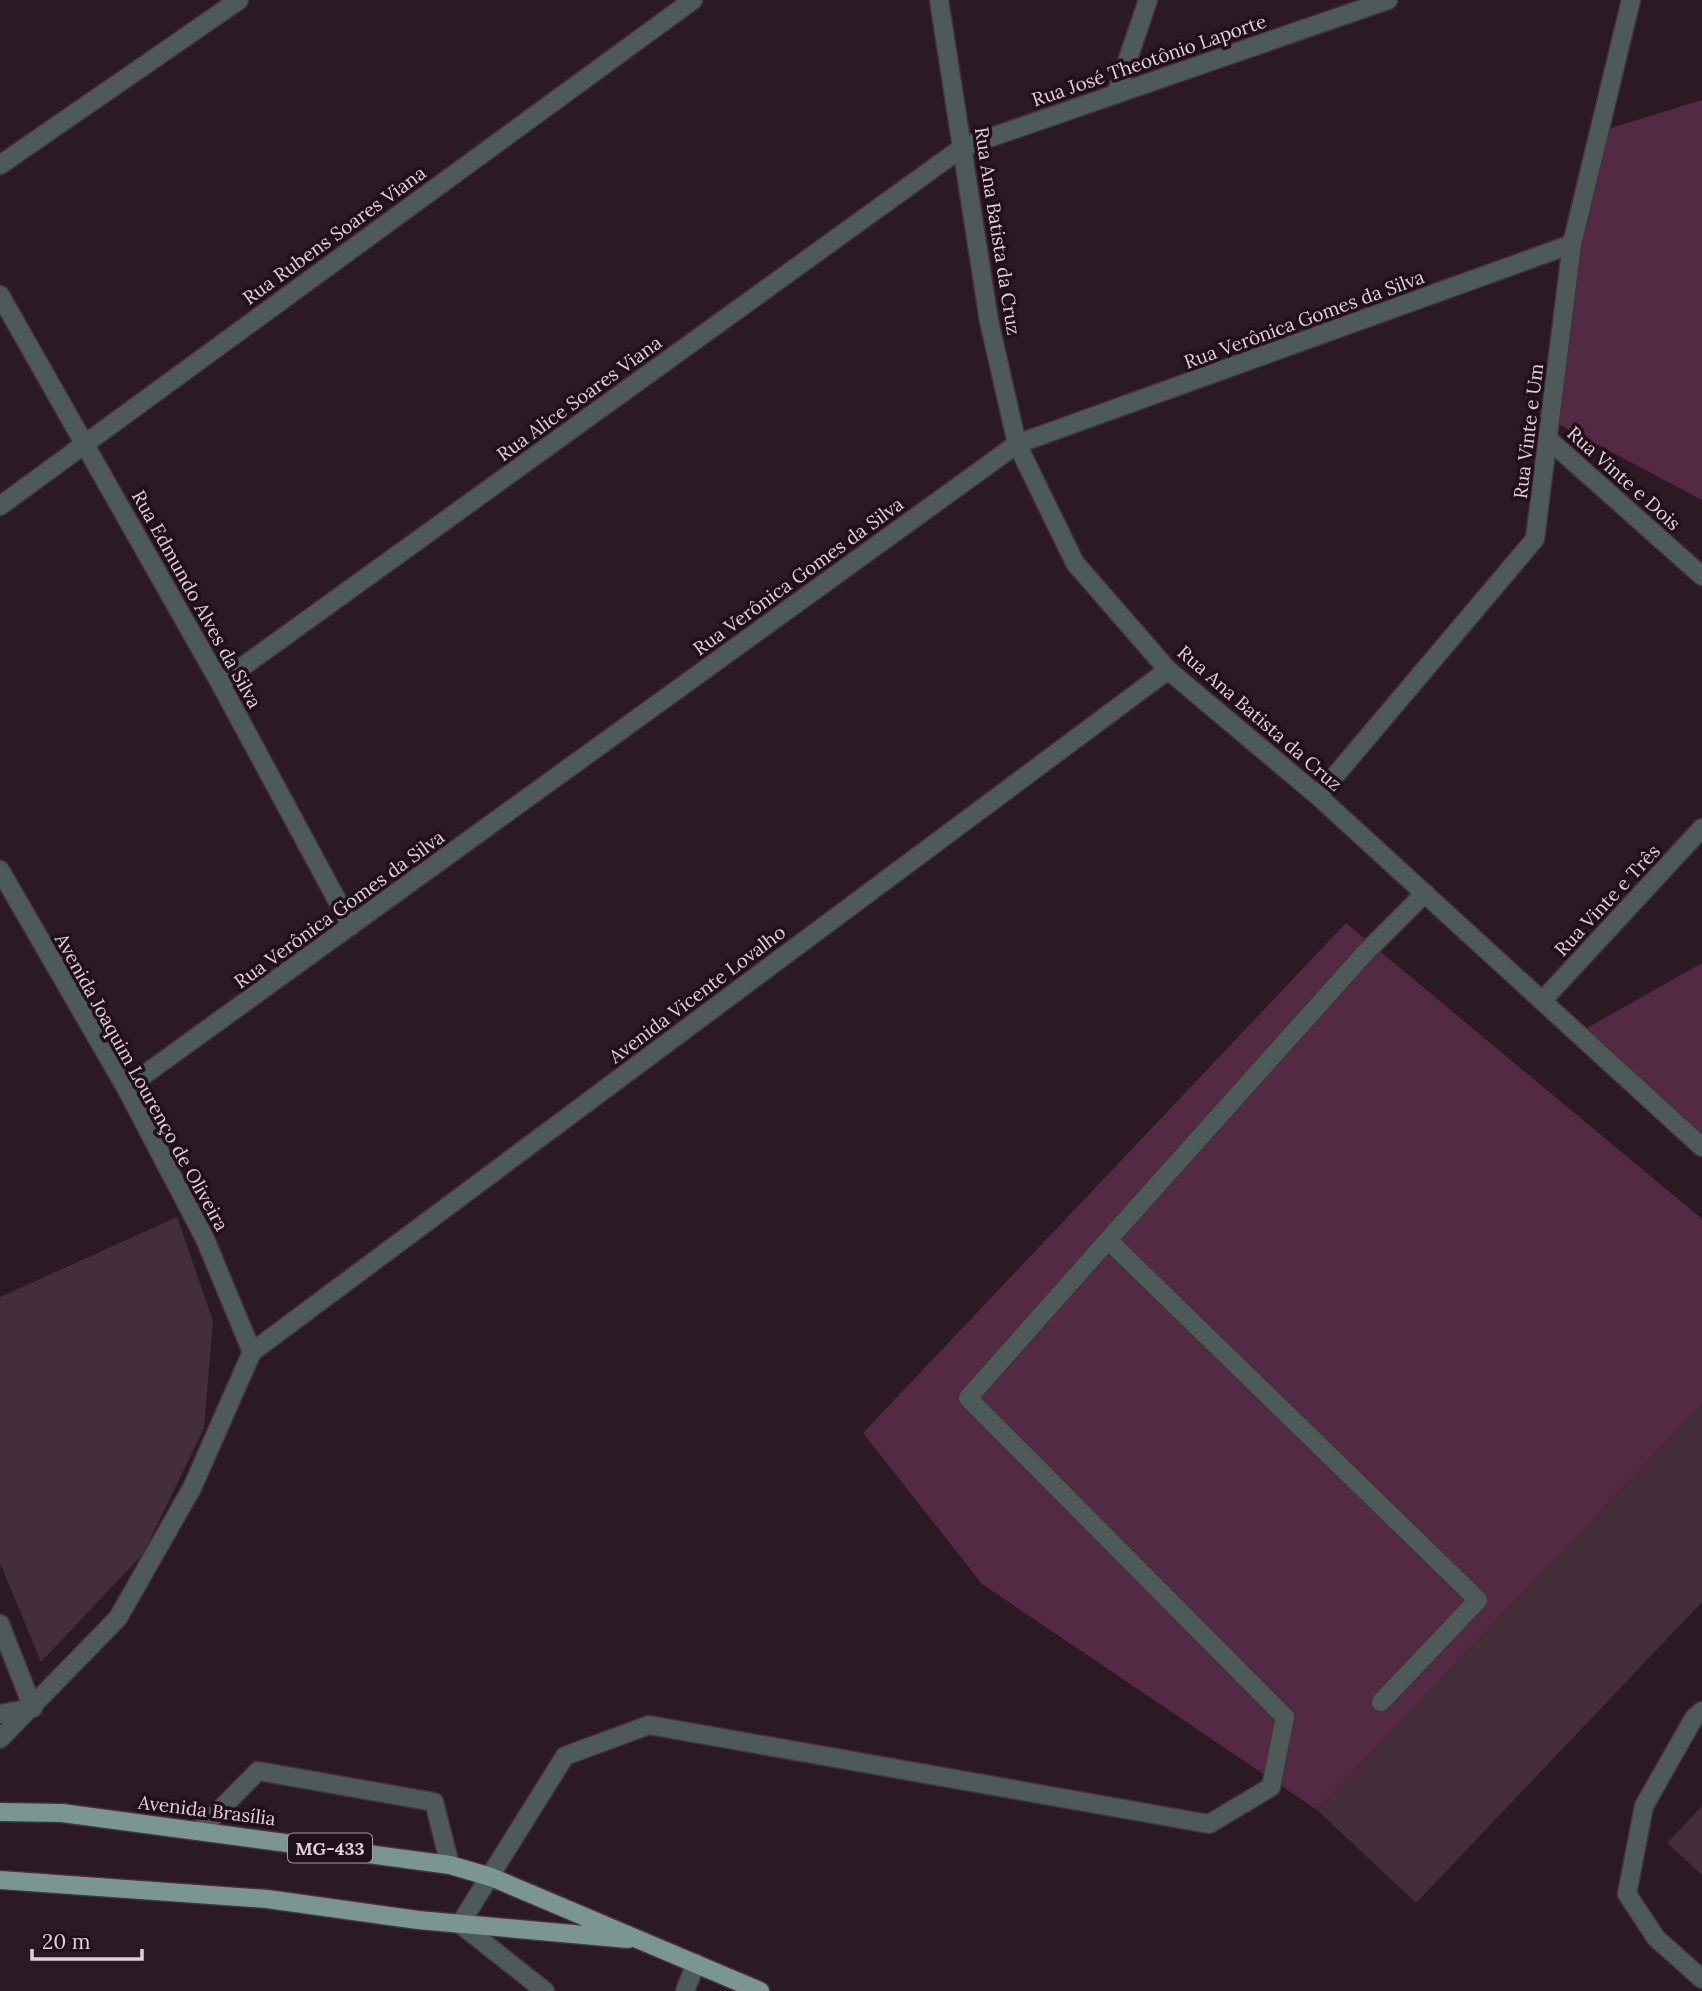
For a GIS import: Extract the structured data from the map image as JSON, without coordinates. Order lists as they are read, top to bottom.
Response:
{
  "streets": {
    "main road": ["Avenida Brasília", "MG-433"],
    "street": [
      "Rua José Theotônio Laporte",
      "Rua Ana Batista da Cruz",
      "Rua Rubens Soares Viana",
      "Rua Verônica Gomes da Silva",
      "Rua Alice Soares Viana",
      "Rua Vinte e Um",
      "Rua Vinte e Dois",
      "Rua Edmundo Alves da Silva",
      "Rua Vinte e Três",
      "Avenida Vicente Lovalho",
      "Avenida Joaquim Lourenço de Oliveira"
    ]
  },
  "crossings": [
    ["Rua José Theotônio Laporte", "Rua Ana Batista da Cruz"],
    ["Rua José Theotônio Laporte", "Rua Alice Soares Viana"],
    ["Rua Ana Batista da Cruz", "Rua Verônica Gomes da Silva"],
    ["Rua Ana Batista da Cruz", "Rua Alice Soares Viana"],
    ["Rua Ana Batista da Cruz", "Rua Vinte e Um"],
    ["Rua Ana Batista da Cruz", "Rua Vinte e Três"],
    ["Rua Ana Batista da Cruz", "Avenida Vicente Lovalho"],
    ["Rua Rubens Soares Viana", "Rua Edmundo Alves da Silva"],
    ["Rua Verônica Gomes da Silva", "Rua Vinte e Um"],
    ["Rua Verônica Gomes da Silva", "Rua Edmundo Alves da Silva"],
    ["Rua Verônica Gomes da Silva", "Avenida Joaquim Lourenço de Oliveira"],
    ["Rua Alice Soares Viana", "Rua Edmundo Alves da Silva"],
    ["Rua Vinte e Um", "Rua Vinte e Dois"],
    ["Avenida Vicente Lovalho", "Avenida Joaquim Lourenço de Oliveira"]
  ],
  "scale_bar": "20 m"
}
